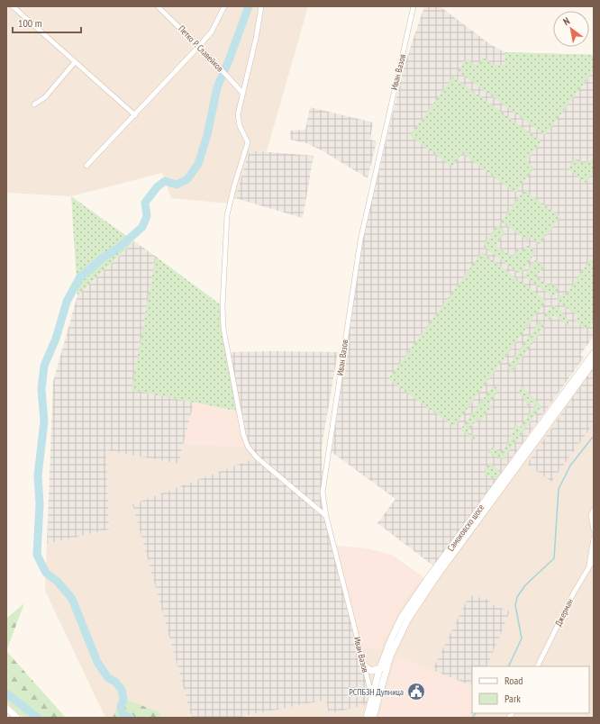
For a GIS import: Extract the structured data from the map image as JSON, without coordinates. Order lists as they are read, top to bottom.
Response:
{
  "streets": {
    "main road": ["Самоковско шосе"],
    "street": ["Петко Р. Славейков", "Иван Вазов", "Джерман"]
  },
  "crossings": [
    ["Иван Вазов", "Самоковско шосе"]
  ],
  "places": {
    "public building": ["РСПБЗН Дупница"]
  },
  "legend": ["Road", "Park"],
  "scale_bar": "100 m",
  "north": "top left"
}
